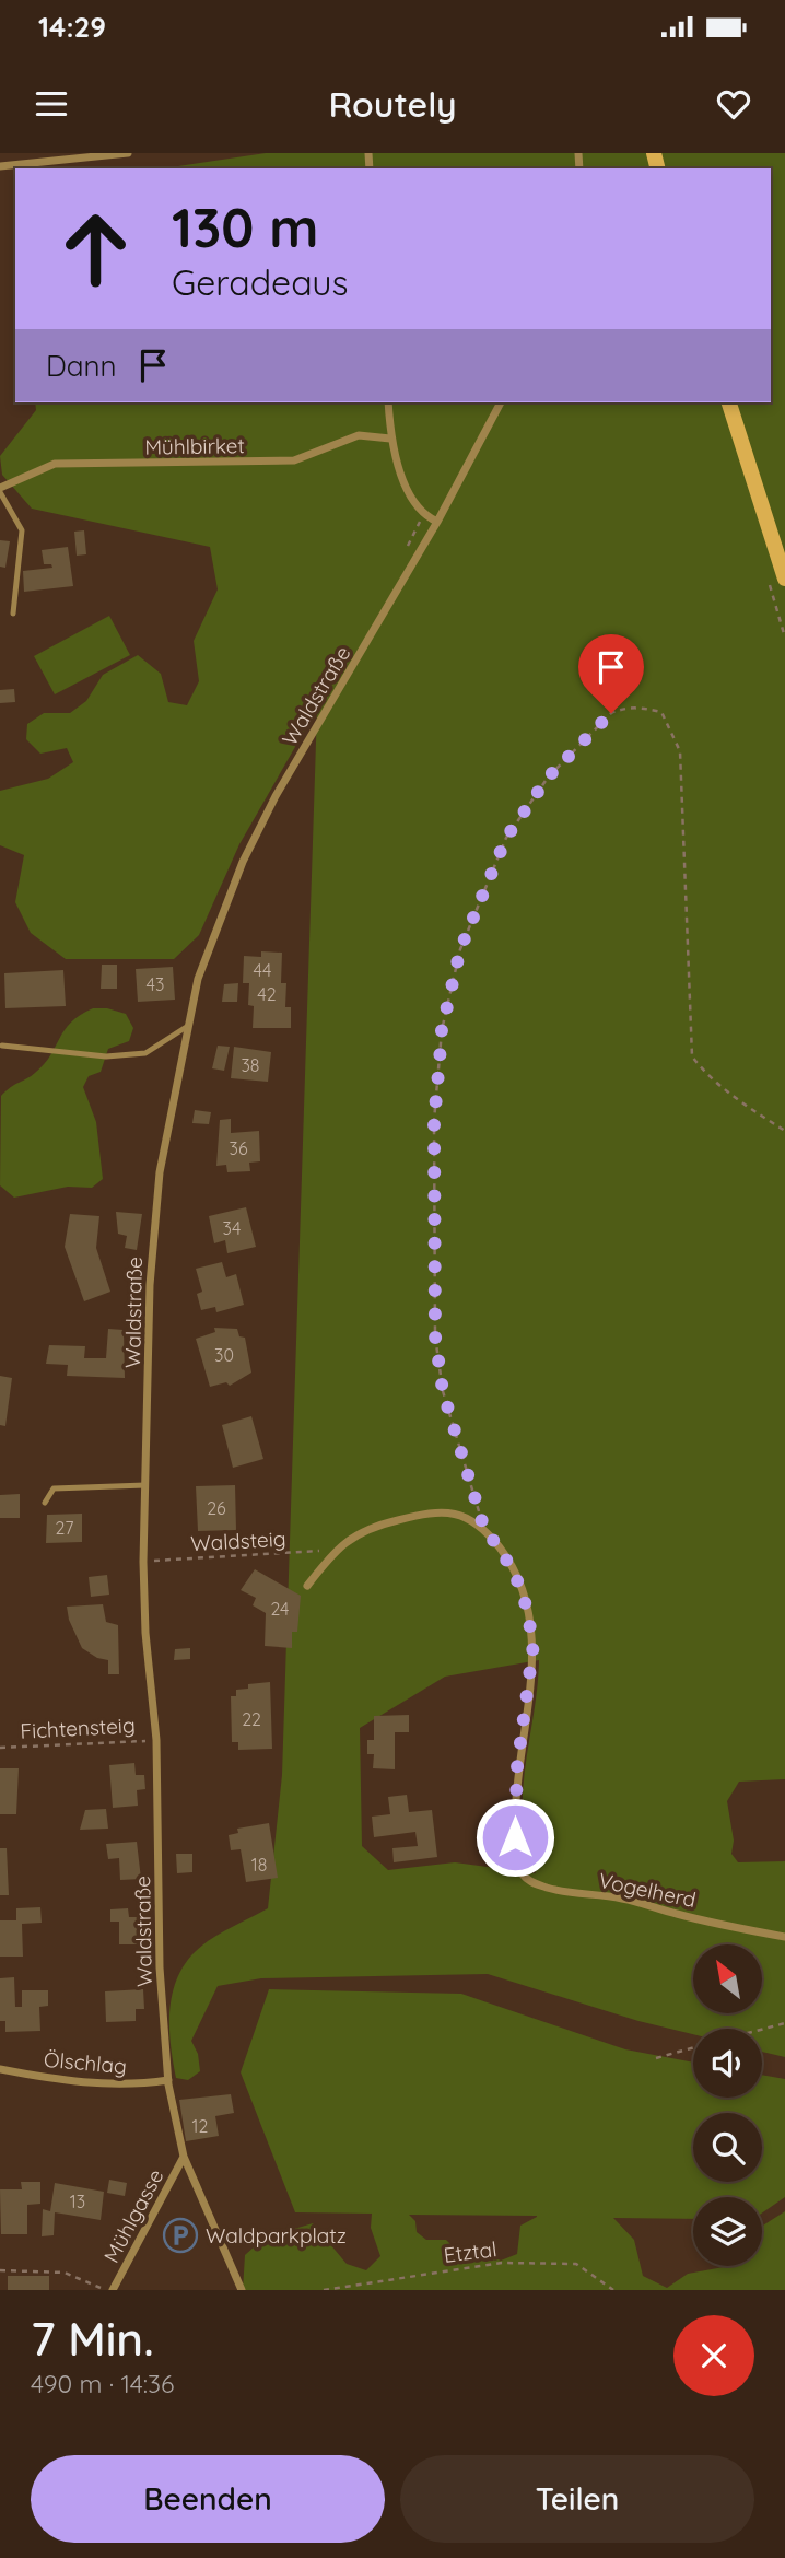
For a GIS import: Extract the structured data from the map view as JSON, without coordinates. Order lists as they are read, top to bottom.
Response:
{
  "streets": {
    "street": [
      "Mühlbirket",
      "Waldstraße",
      "Vogelherd",
      "Ölschlag",
      "Mühlgasse"
    ],
    "path": ["Waldsteig", "Fichtensteig", "Etztal"]
  },
  "crossings": [
    ["Waldstraße", "Waldsteig"],
    ["Waldstraße", "Fichtensteig"],
    ["Waldstraße", "Ölschlag"],
    ["Waldstraße", "Mühlgasse"],
    ["Waldsteig", "Vogelherd"]
  ],
  "places": {
    "parking": ["Waldparkplatz"]
  },
  "house_numbers": [
    "44",
    "43",
    "42",
    "38",
    "36",
    "34",
    "30",
    "26",
    "27",
    "24",
    "22",
    "18",
    "12",
    "13"
  ],
  "north": "top left",
  "page": {
    "status": "14:29",
    "header": "Routely",
    "turn": ["130 m", "Geradeaus"],
    "then": "Dann",
    "heading": ["7 Min.", "490 m · 14:36"],
    "buttons": ["Beenden", "Teilen"]
  }
}
